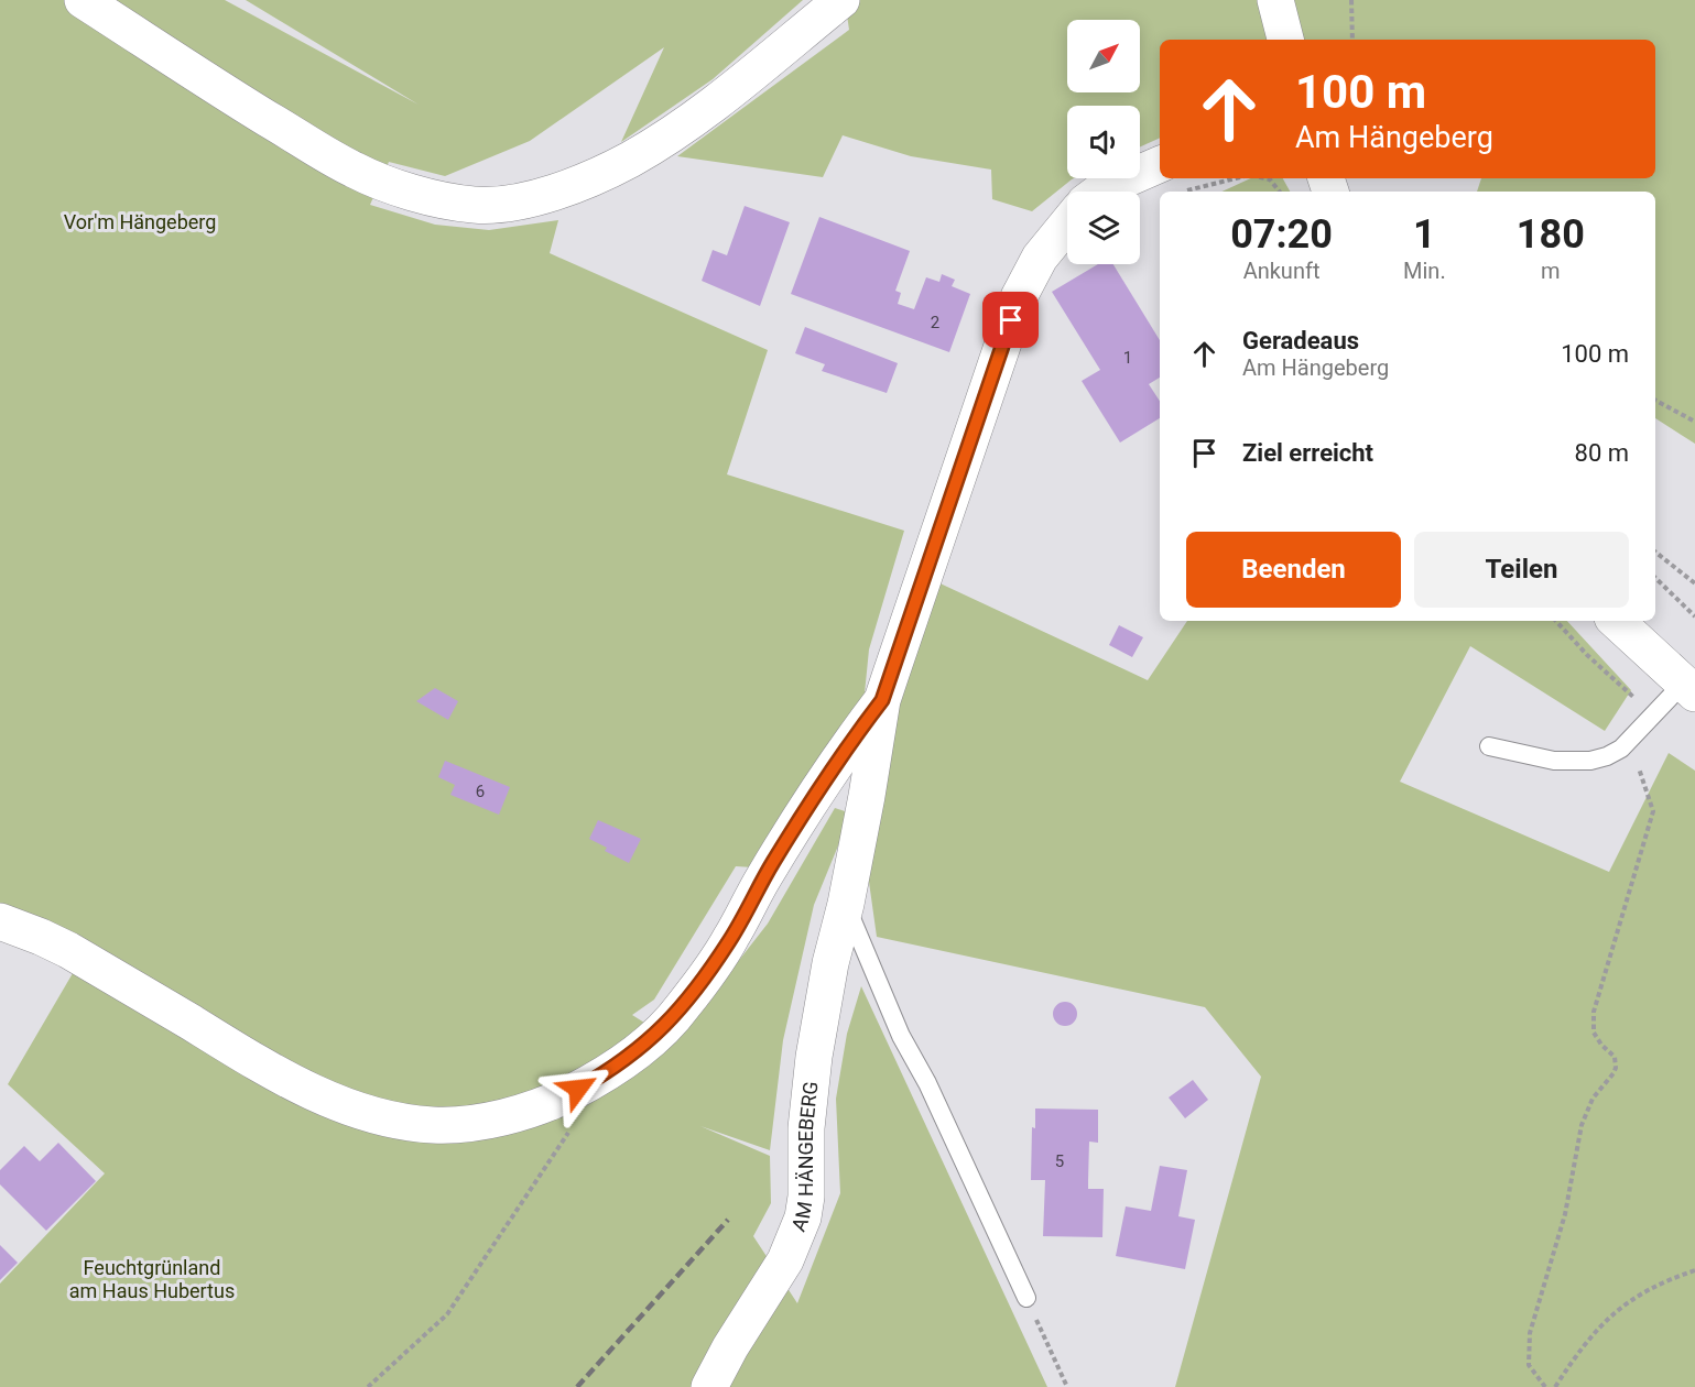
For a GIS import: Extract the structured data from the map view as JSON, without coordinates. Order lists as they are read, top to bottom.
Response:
{
  "streets": {
    "street": ["AM HÄNGEBERG"]
  },
  "parks": ["Vor'm Hängeberg", "Feuchtgrünland am Haus Hubertus"],
  "house_numbers": [
    "2",
    "1",
    "6",
    "5"
  ],
  "north": "top right",
  "page": {
    "turn": ["100 m", "Am Hängeberg"],
    "eta": [
      "07:20",
      "Ankunft",
      "1",
      "Min.",
      "180",
      "m"
    ],
    "list": [
      {
        "name": "Geradeaus",
        "note": "Am Hängeberg",
        "value": "100 m"
      },
      {
        "name": "Ziel erreicht",
        "value": "80 m"
      }
    ],
    "buttons": ["Beenden", "Teilen"]
  }
}
